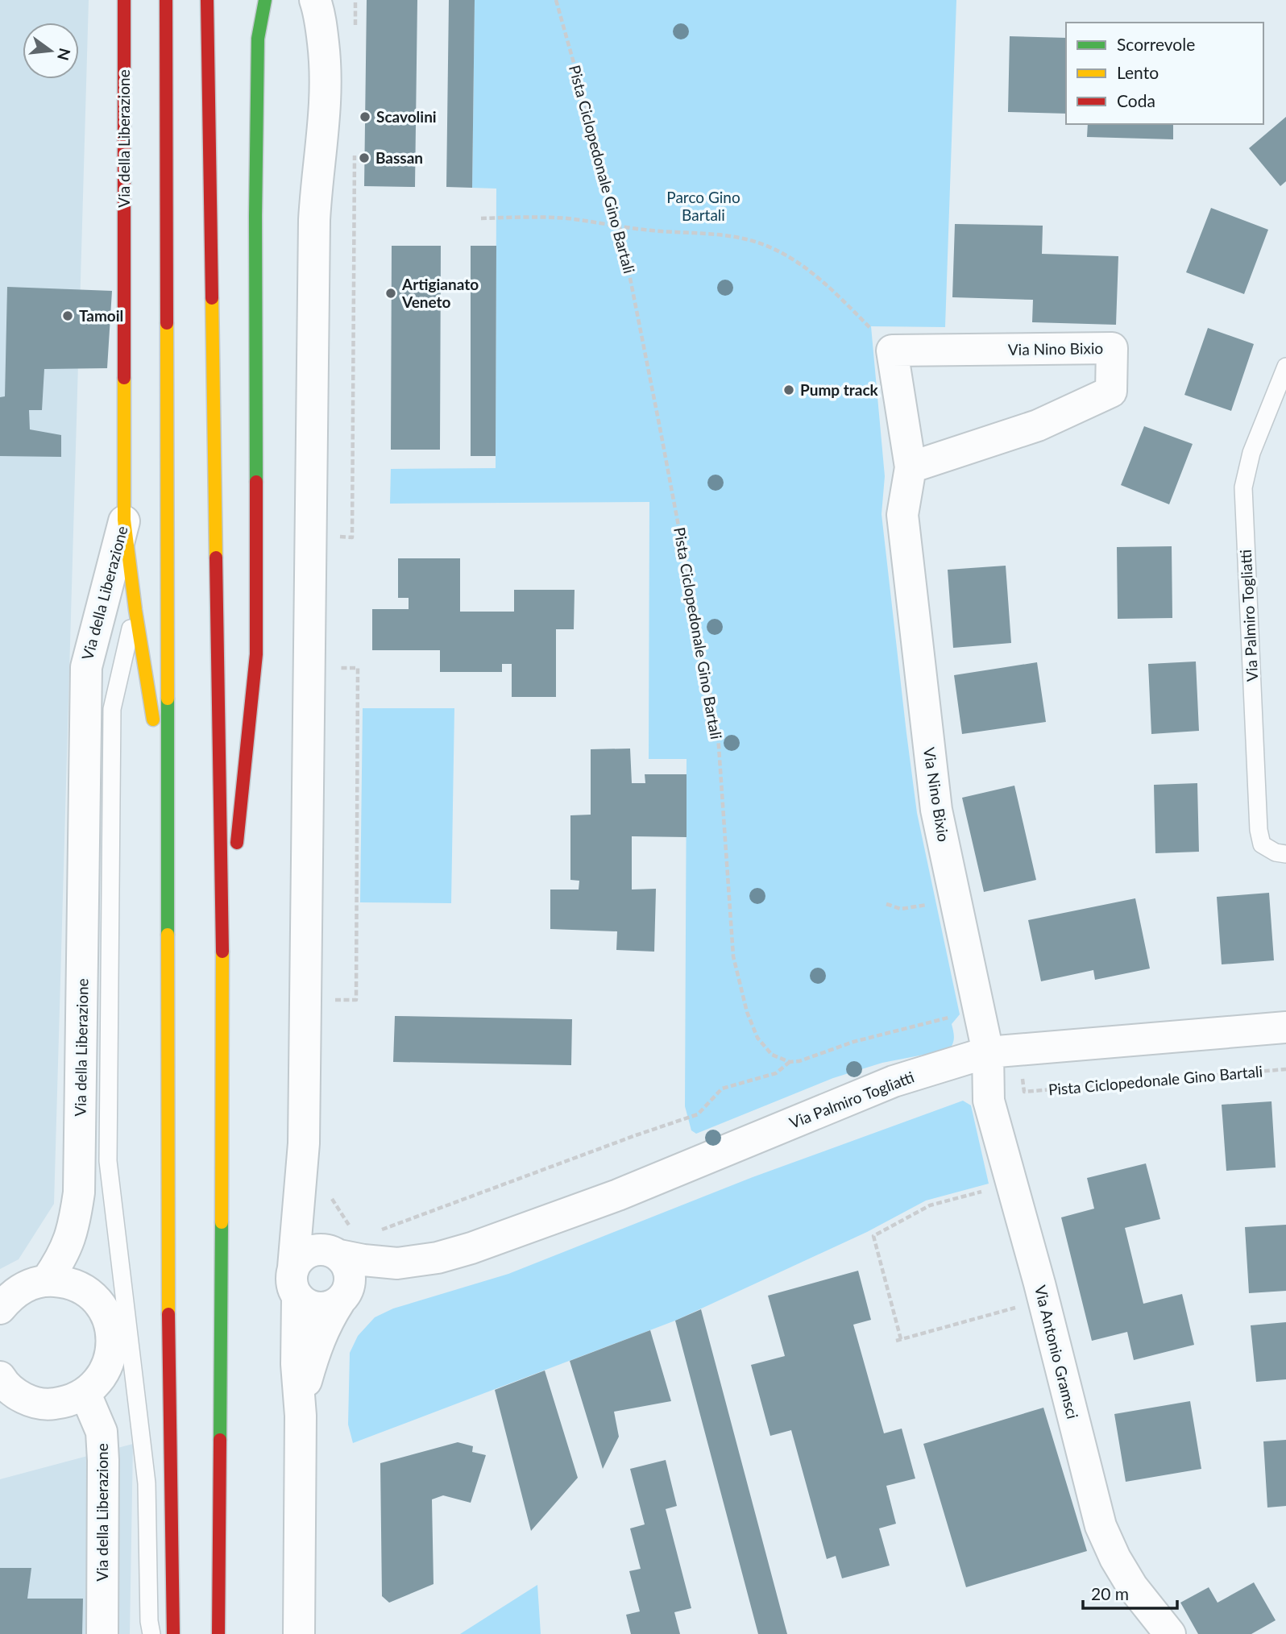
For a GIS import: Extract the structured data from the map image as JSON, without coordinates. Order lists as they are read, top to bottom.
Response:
{
  "streets": {
    "main road": ["Via della Liberazione"],
    "street": ["Via Nino Bixio", "Via Palmiro Togliatti", "Via Antonio Gramsci"],
    "path": ["Pista Ciclopedonale Gino Bartali"]
  },
  "crossings": [
    ["Via Nino Bixio", "Via Palmiro Togliatti"],
    ["Via Nino Bixio", "Via Antonio Gramsci"],
    ["Via Palmiro Togliatti", "Via Antonio Gramsci"]
  ],
  "parks": ["Parco Gino Bartali"],
  "places": [
    "Scavolini",
    "Bassan",
    "Artigianato Veneto",
    "Tamoil",
    "Pump track"
  ],
  "legend": ["Scorrevole", "Lento", "Coda"],
  "scale_bar": "20 m",
  "north": "right"
}
